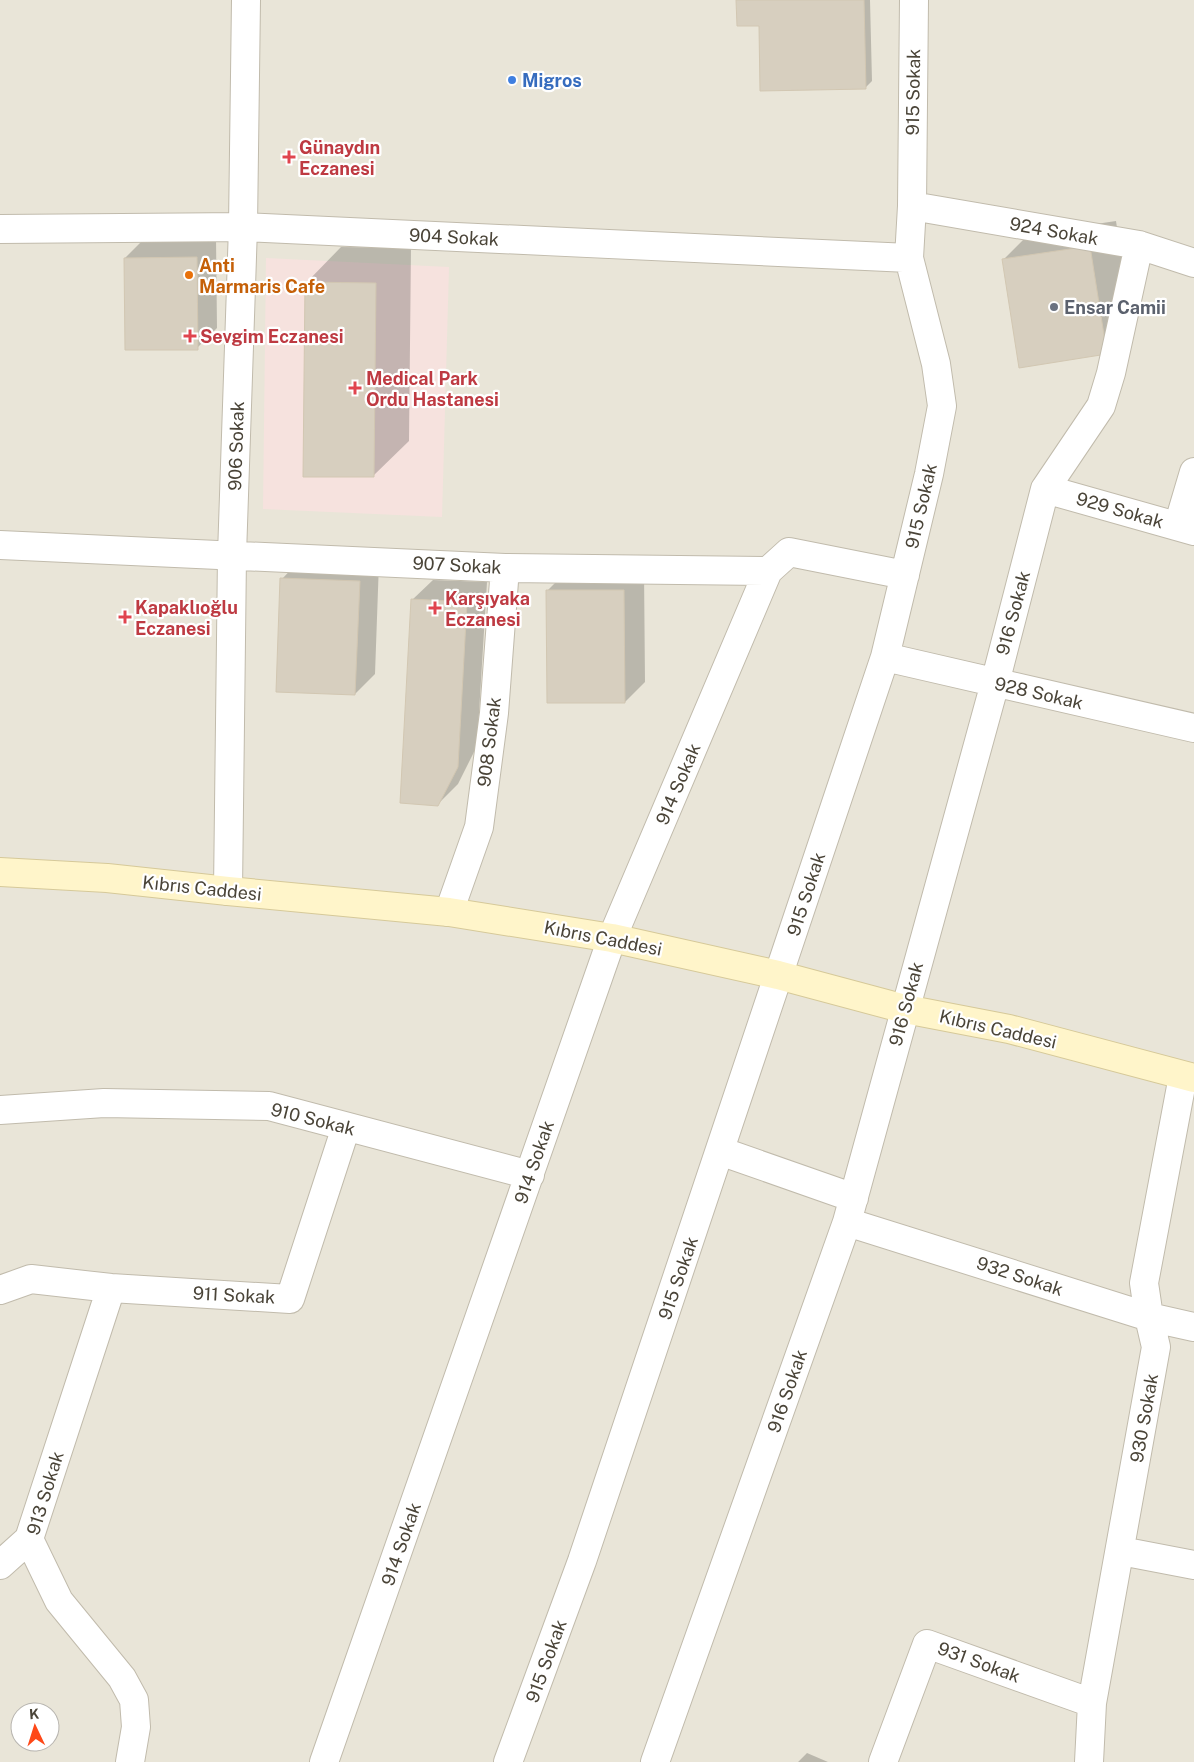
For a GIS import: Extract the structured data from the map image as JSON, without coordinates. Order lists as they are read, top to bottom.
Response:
{
  "streets": {
    "street": [
      "915 Sokak",
      "924 Sokak",
      "904 Sokak",
      "906 Sokak",
      "929 Sokak",
      "907 Sokak",
      "916 Sokak",
      "928 Sokak",
      "908 Sokak",
      "914 Sokak",
      "Kıbrıs Caddesi",
      "910 Sokak",
      "932 Sokak",
      "911 Sokak",
      "930 Sokak",
      "913 Sokak",
      "931 Sokak"
    ]
  },
  "crossings": [
    ["915 Sokak", "924 Sokak"],
    ["915 Sokak", "904 Sokak"],
    ["915 Sokak", "928 Sokak"],
    ["915 Sokak", "Kıbrıs Caddesi"],
    ["915 Sokak", "932 Sokak"],
    ["924 Sokak", "916 Sokak"],
    ["904 Sokak", "906 Sokak"],
    ["906 Sokak", "907 Sokak"],
    ["906 Sokak", "Kıbrıs Caddesi"],
    ["929 Sokak", "916 Sokak"],
    ["907 Sokak", "908 Sokak"],
    ["907 Sokak", "914 Sokak"],
    ["916 Sokak", "928 Sokak"],
    ["916 Sokak", "Kıbrıs Caddesi"],
    ["916 Sokak", "932 Sokak"],
    ["908 Sokak", "Kıbrıs Caddesi"],
    ["914 Sokak", "Kıbrıs Caddesi"],
    ["914 Sokak", "910 Sokak"],
    ["Kıbrıs Caddesi", "930 Sokak"],
    ["910 Sokak", "911 Sokak"],
    ["932 Sokak", "930 Sokak"],
    ["911 Sokak", "913 Sokak"],
    ["930 Sokak", "931 Sokak"]
  ],
  "places": {
    "other": ["Migros", "Anti Marmaris Cafe", "Ensar Camii"],
    "health": [
      "Günaydın Eczanesi",
      "Sevgim Eczanesi",
      "Medical Park Ordu Hastanesi",
      "Karşıyaka Eczanesi",
      "Kapaklıoğlu Eczanesi"
    ]
  },
  "north": "top"
}
